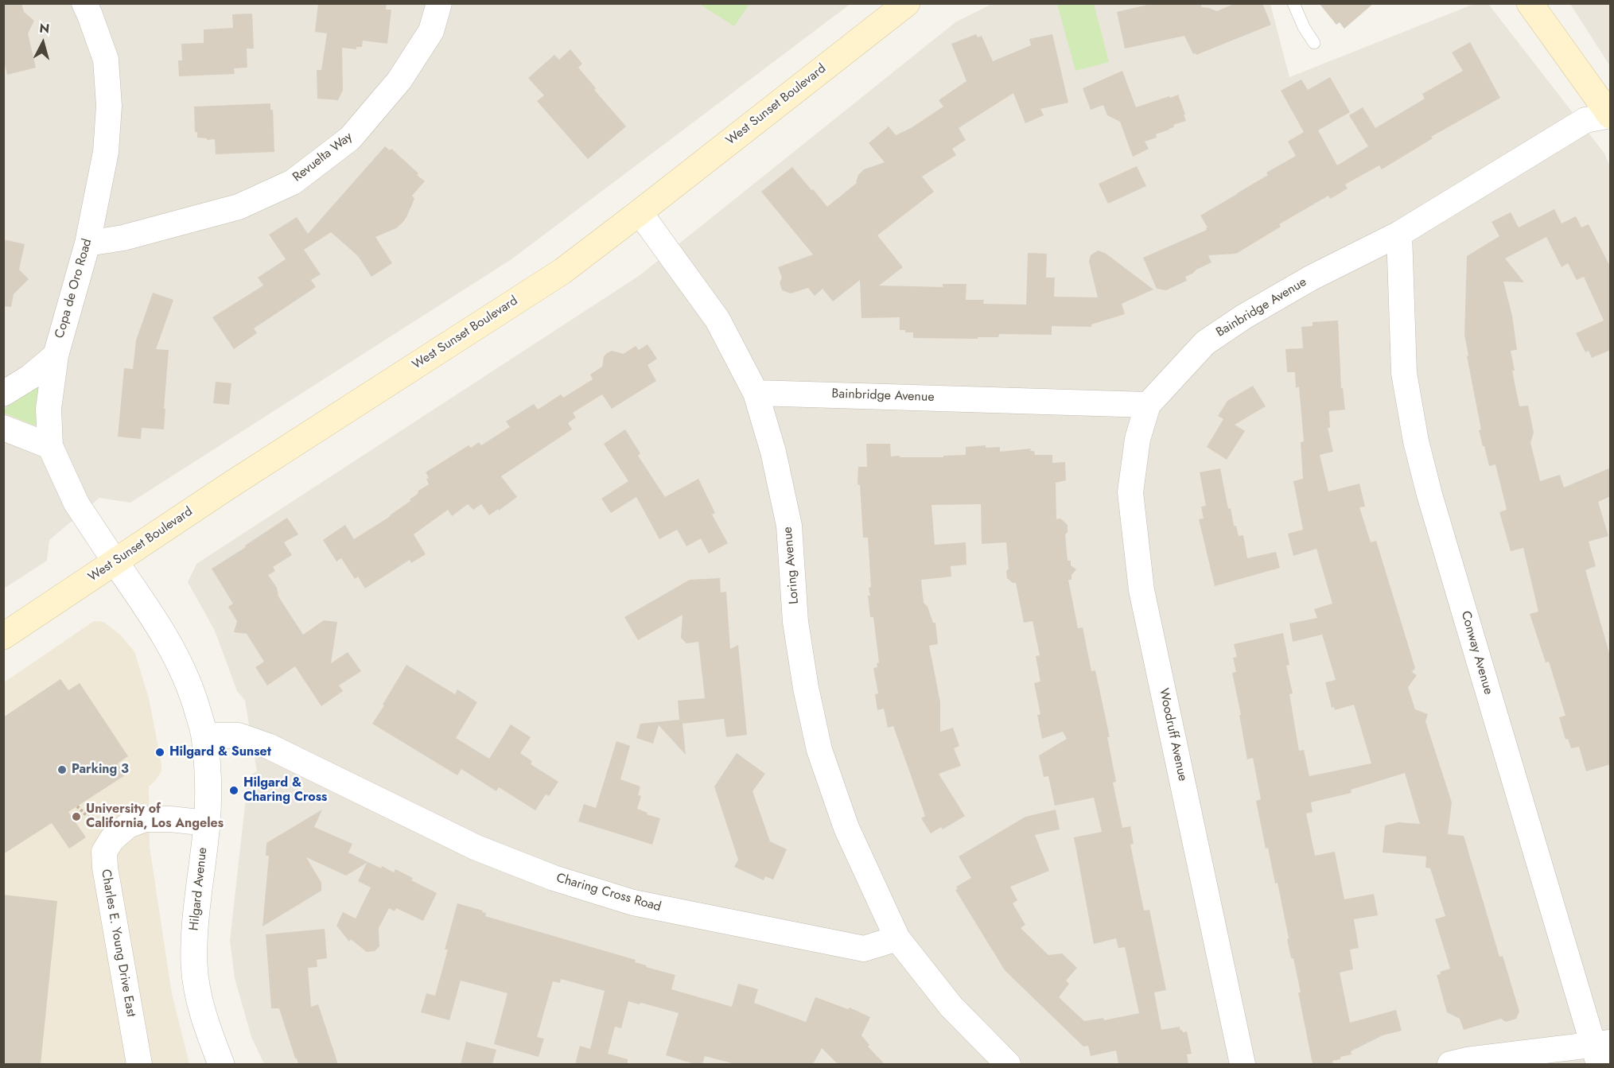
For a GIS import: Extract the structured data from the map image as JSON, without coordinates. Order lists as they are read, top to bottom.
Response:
{
  "streets": {
    "main road": ["West Sunset Boulevard"],
    "street": [
      "Revuelta Way",
      "Copa de Oro Road",
      "Bainbridge Avenue",
      "Loring Avenue",
      "Conway Avenue",
      "Woodruff Avenue",
      "Hilgard Avenue",
      "Charing Cross Road",
      "Charles E. Young Drive East"
    ]
  },
  "crossings": [
    ["West Sunset Boulevard", "Copa de Oro Road"],
    ["West Sunset Boulevard", "Loring Avenue"],
    ["West Sunset Boulevard", "Hilgard Avenue"],
    ["Revuelta Way", "Copa de Oro Road"],
    ["Copa de Oro Road", "Hilgard Avenue"],
    ["Bainbridge Avenue", "Loring Avenue"],
    ["Bainbridge Avenue", "Conway Avenue"],
    ["Bainbridge Avenue", "Woodruff Avenue"],
    ["Loring Avenue", "Charing Cross Road"],
    ["Hilgard Avenue", "Charing Cross Road"],
    ["Hilgard Avenue", "Charles E. Young Drive East"]
  ],
  "places": [
    "Hilgard & Sunset",
    "Parking 3",
    "Hilgard & Charing Cross",
    "University of California, Los Angeles"
  ],
  "north": "top"
}
